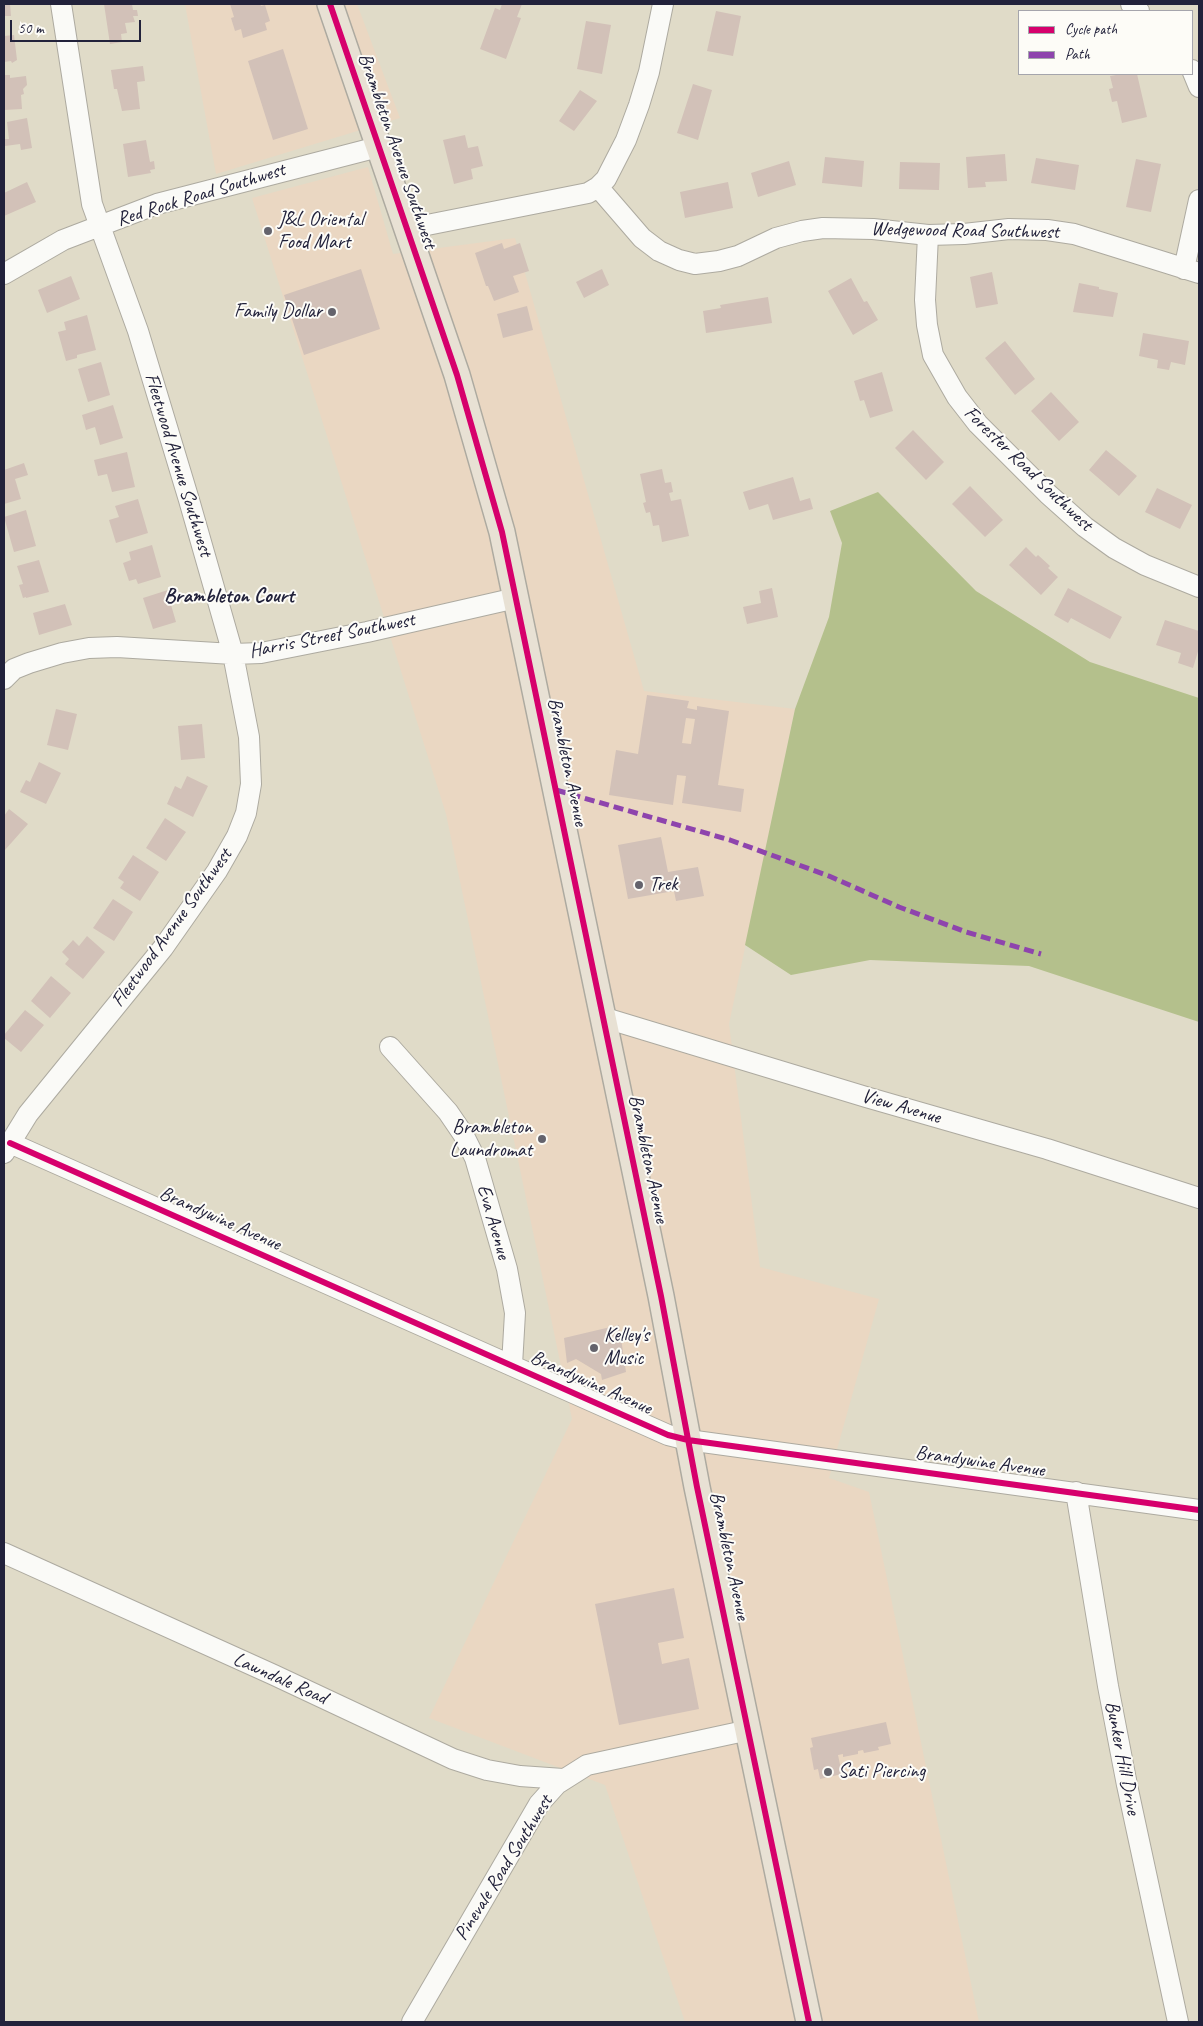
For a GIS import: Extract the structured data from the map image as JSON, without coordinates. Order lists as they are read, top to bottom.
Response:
{
  "streets": {
    "main road": ["Brambleton Avenue Southwest", "Brambleton Avenue"],
    "street": [
      "Red Rock Road Southwest",
      "Wedgewood Road Southwest",
      "Fleetwood Avenue Southwest",
      "Forester Road Southwest",
      "Harris Street Southwest",
      "View Avenue",
      "Brandywine Avenue",
      "Eva Avenue",
      "Lawndale Road",
      "Bunker Hill Drive",
      "Pinevale Road Southwest"
    ]
  },
  "crossings": [
    ["Brambleton Avenue Southwest", "Red Rock Road Southwest"],
    ["Brambleton Avenue Southwest", "Brambleton Avenue"],
    ["Red Rock Road Southwest", "Fleetwood Avenue Southwest"],
    ["Wedgewood Road Southwest", "Forester Road Southwest"],
    ["Fleetwood Avenue Southwest", "Harris Street Southwest"],
    ["Fleetwood Avenue Southwest", "Brandywine Avenue"],
    ["Harris Street Southwest", "Brambleton Avenue"],
    ["Brambleton Avenue", "View Avenue"],
    ["Brambleton Avenue", "Brandywine Avenue"],
    ["Brambleton Avenue", "Pinevale Road Southwest"],
    ["Brandywine Avenue", "Eva Avenue"],
    ["Brandywine Avenue", "Bunker Hill Drive"],
    ["Lawndale Road", "Pinevale Road Southwest"]
  ],
  "districts": ["Brambleton Court"],
  "places": [
    "J&L Oriental Food Mart",
    "Family Dollar",
    "Trek",
    "Brambleton Laundromat",
    "Kelley's Music",
    "Sati Piercing"
  ],
  "legend": ["Cycle path", "Path"],
  "scale_bar": "50 m"
}
